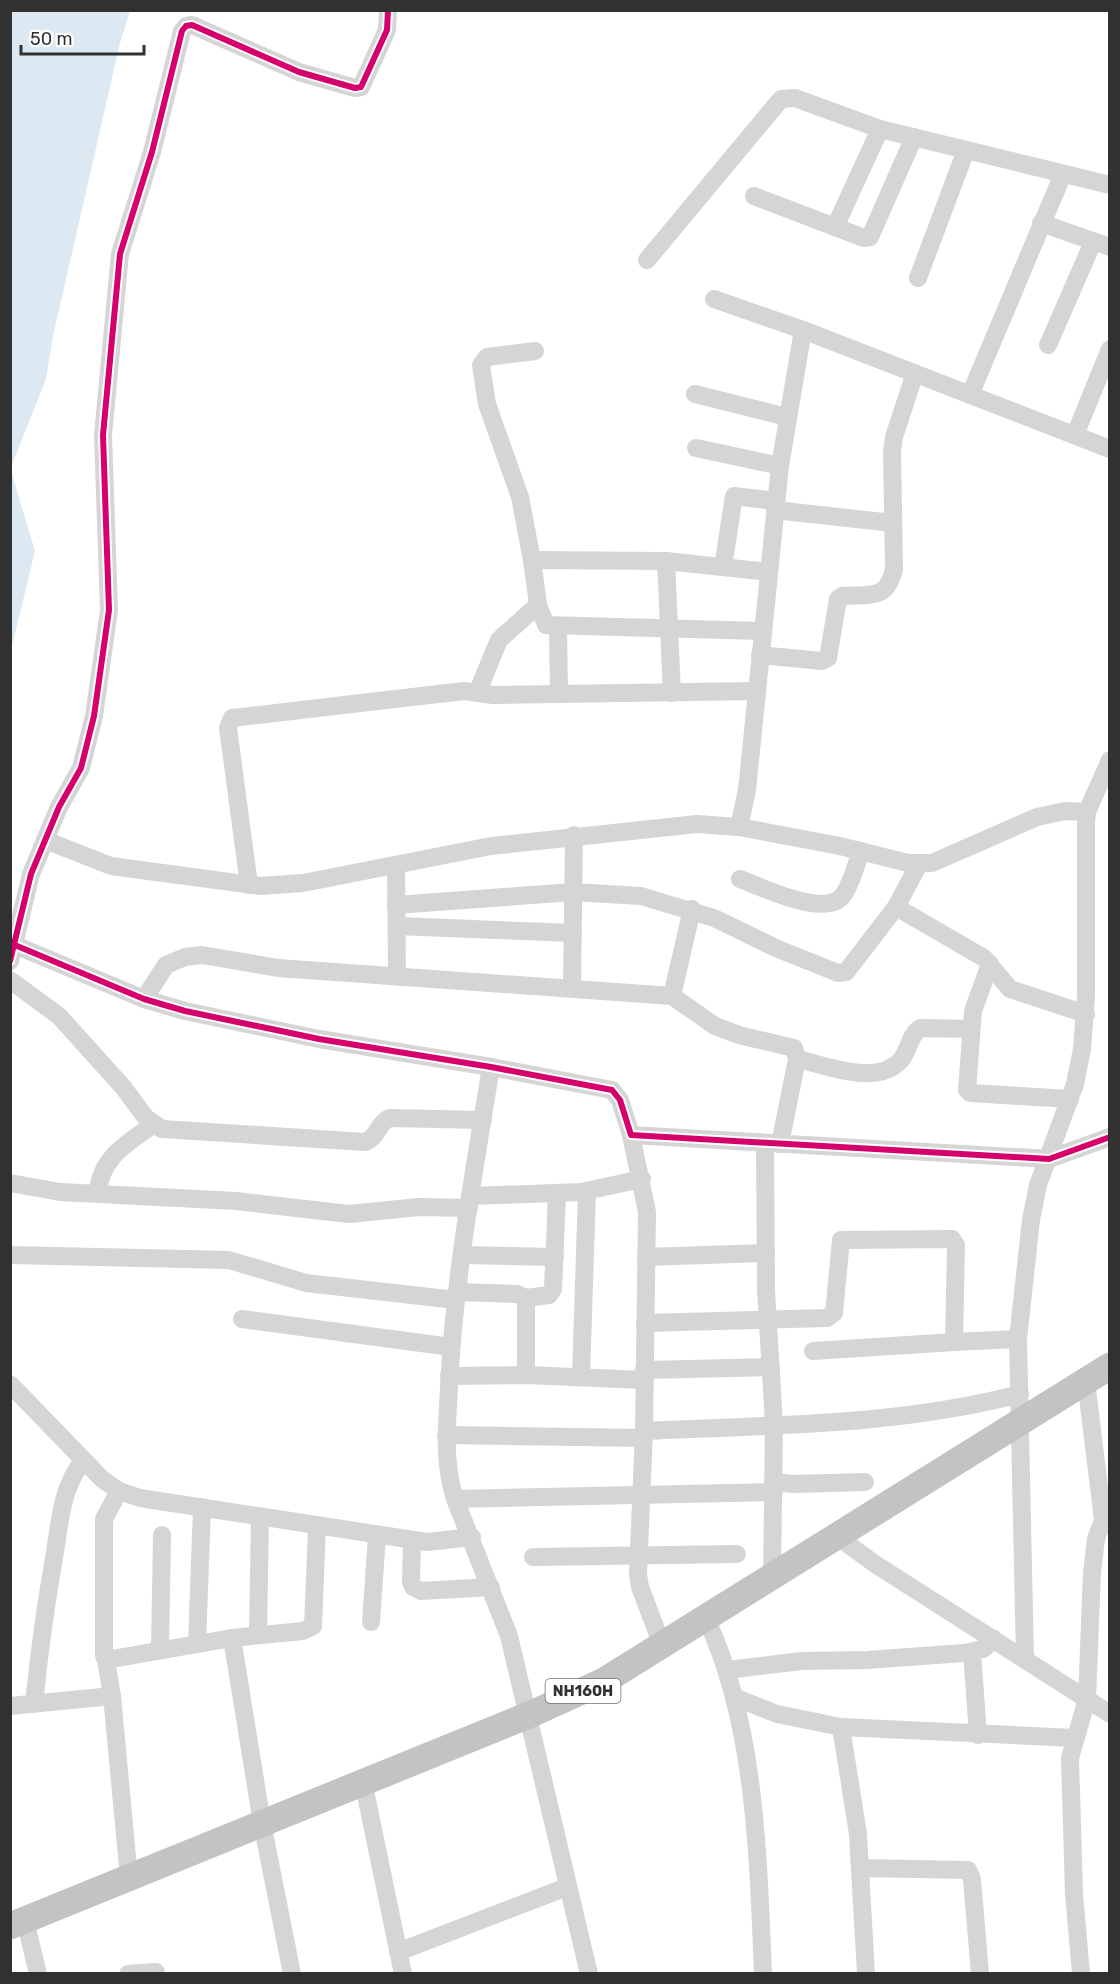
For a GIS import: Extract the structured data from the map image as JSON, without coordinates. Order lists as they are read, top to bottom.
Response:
{
  "streets": {
    "highway": ["NH160H"]
  },
  "scale_bar": "50 m"
}
